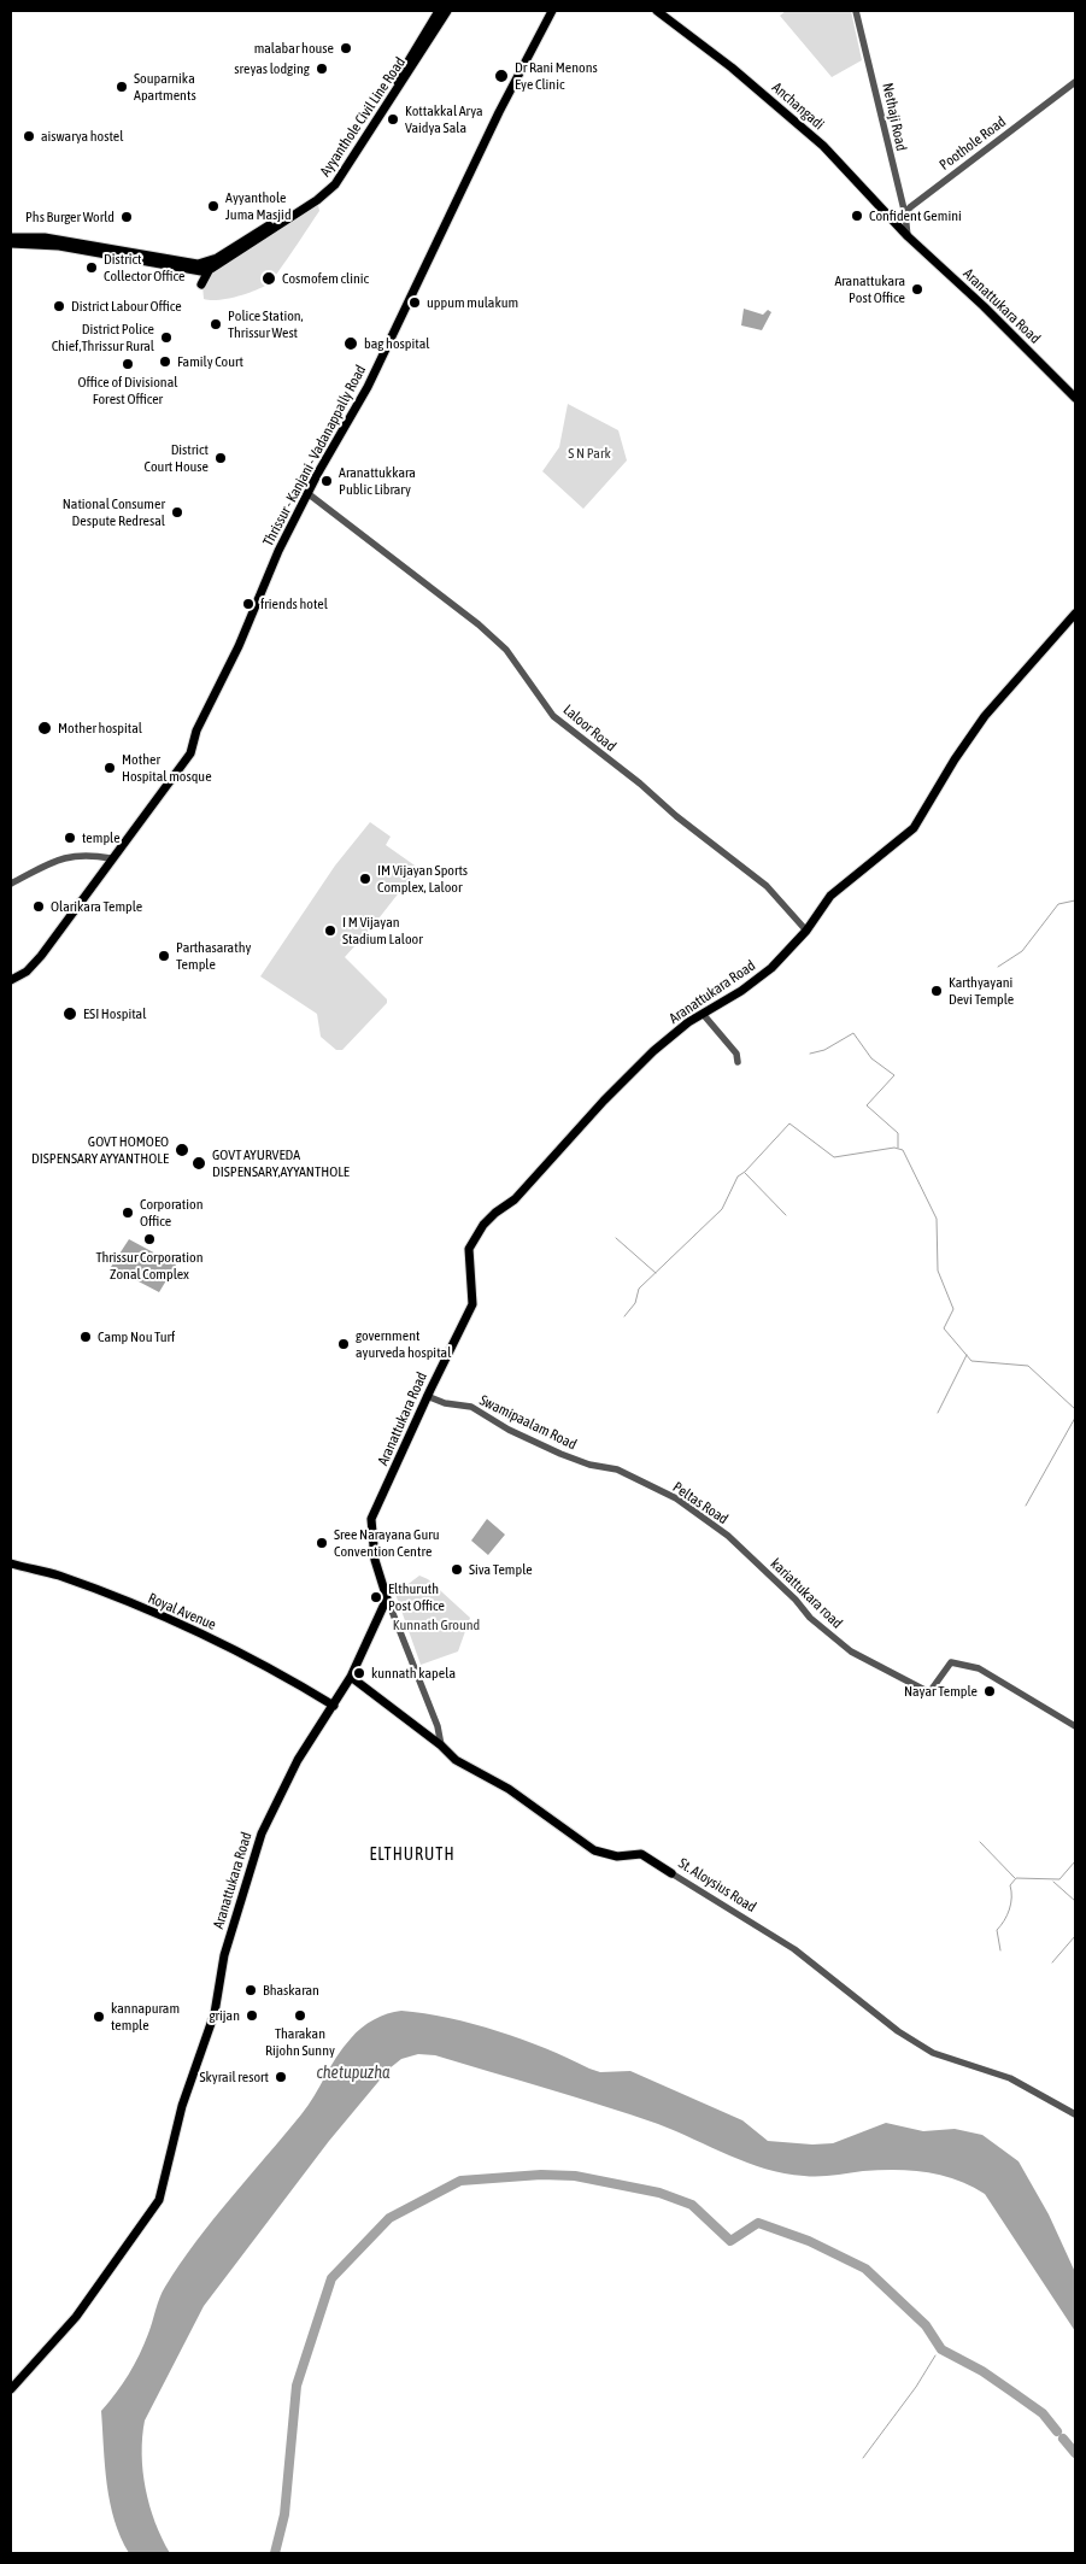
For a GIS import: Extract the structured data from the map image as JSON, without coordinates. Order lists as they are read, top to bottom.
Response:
{
  "streets": {
    "main road": [
      "Anchangadi",
      "Ayyanthole Civil Line Road",
      "Aranattukara Road",
      "Thrissur - Kanjani - Vadanappally Road",
      "Royal Avenue",
      "St. Aloysius Road"
    ],
    "street": [
      "Nethaji Road",
      "Poothole Road",
      "Laloor Road",
      "Swamipaalam Road",
      "Peltas Road",
      "kariattukara road"
    ]
  },
  "crossings": [
    ["Anchangadi", "Aranattukara Road"],
    ["Nethaji Road", "Poothole Road"],
    ["Aranattukara Road", "Laloor Road"],
    ["Aranattukara Road", "Swamipaalam Road"],
    ["Aranattukara Road", "Royal Avenue"],
    ["Aranattukara Road", "St. Aloysius Road"],
    ["Thrissur - Kanjani - Vadanappally Road", "Laloor Road"],
    ["Swamipaalam Road", "Peltas Road"],
    ["Peltas Road", "kariattukara road"]
  ],
  "districts": ["ELTHURUTH"],
  "water": ["chetupuzha"],
  "parks": ["S N Park", "Kunnath Ground"],
  "places": [
    "malabar house",
    "sreyas lodging",
    "Dr Rani Menons Eye Clinic",
    "Souparnika Apartments",
    "Kottakkal Arya Vaidya Sala",
    "aiswarya hostel",
    "Ayyanthole Juma Masjid",
    "Confident Gemini",
    "Phs Burger World",
    "District Collector Office",
    "Cosmofem clinic",
    "Aranattukara Post Office",
    "uppum mulakum",
    "District Labour Office",
    "Police Station, Thrissur West",
    "District Police Chief,Thrissur Rural",
    "bag hospital",
    "Family Court",
    "Office of Divisional Forest Officer",
    "District Court House",
    "Aranattukkara Public Library",
    "National Consumer Despute Redresal",
    "friends hotel",
    "Mother hospital",
    "Mother Hospital mosque",
    "temple",
    "IM Vijayan Sports Complex, Laloor",
    "Olarikara Temple",
    "I M Vijayan Stadium Laloor",
    "Parthasarathy Temple",
    "Karthyayani Devi Temple",
    "ESI Hospital",
    "GOVT HOMOEO DISPENSARY AYYANTHOLE",
    "GOVT AYURVEDA DISPENSARY,AYYANTHOLE",
    "Corporation Office",
    "Thrissur Corporation Zonal Complex",
    "Camp Nou Turf",
    "government ayurveda hospital",
    "Sree Narayana Guru Convention Centre",
    "Siva Temple",
    "Elthuruth Post Office",
    "kunnath kapela",
    "Nayar Temple",
    "Bhaskaran",
    "grijan",
    "Tharakan Rijohn Sunny",
    "kannapuram temple",
    "Skyrail resort"
  ]
}
